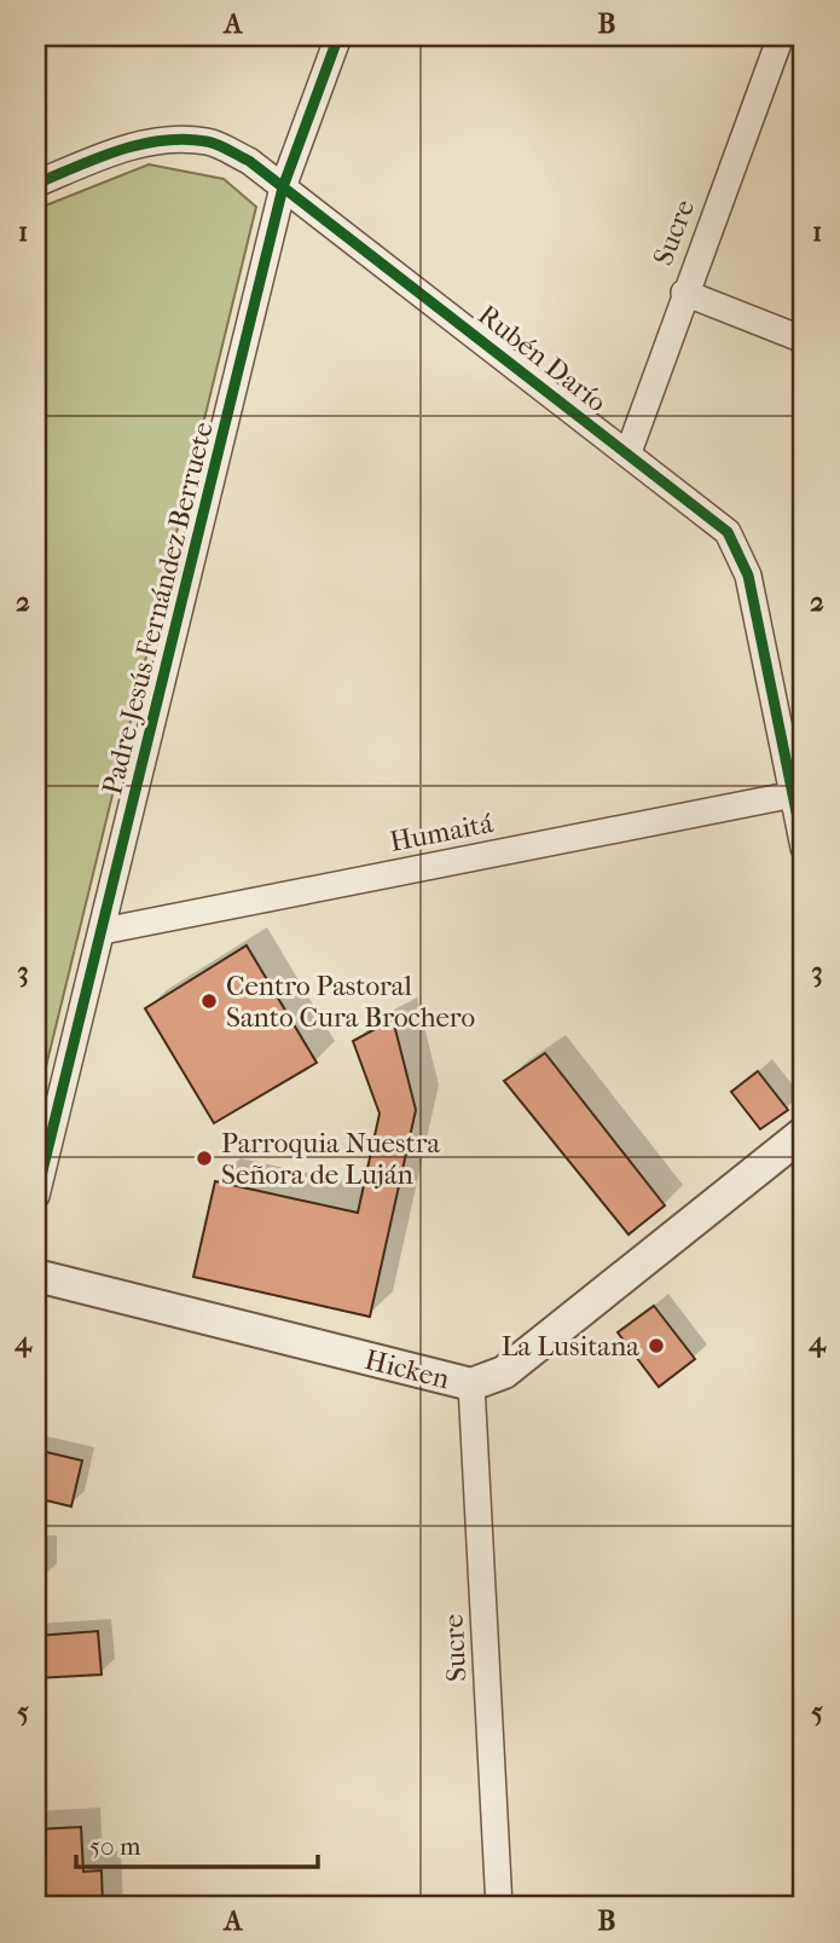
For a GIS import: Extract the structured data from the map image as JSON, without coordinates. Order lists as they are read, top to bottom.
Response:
{
  "streets": {
    "street": [
      "Sucre",
      "Rubén Darío",
      "Padre Jesús Fernández Berruete",
      "Humaitá",
      "Hicken"
    ]
  },
  "crossings": [
    ["Sucre", "Rubén Darío"],
    ["Sucre", "Hicken"],
    ["Rubén Darío", "Padre Jesús Fernández Berruete"],
    ["Rubén Darío", "Humaitá"],
    ["Padre Jesús Fernández Berruete", "Humaitá"]
  ],
  "places": ["Centro Pastoral Santo Cura Brochero", "Parroquia Nuestra Señora de Luján", "La Lusitana"],
  "scale_bar": "50 m",
  "grid": {
    "columns": ["A", "B"],
    "rows": [
      "1",
      "2",
      "3",
      "4",
      "5"
    ]
  }
}
